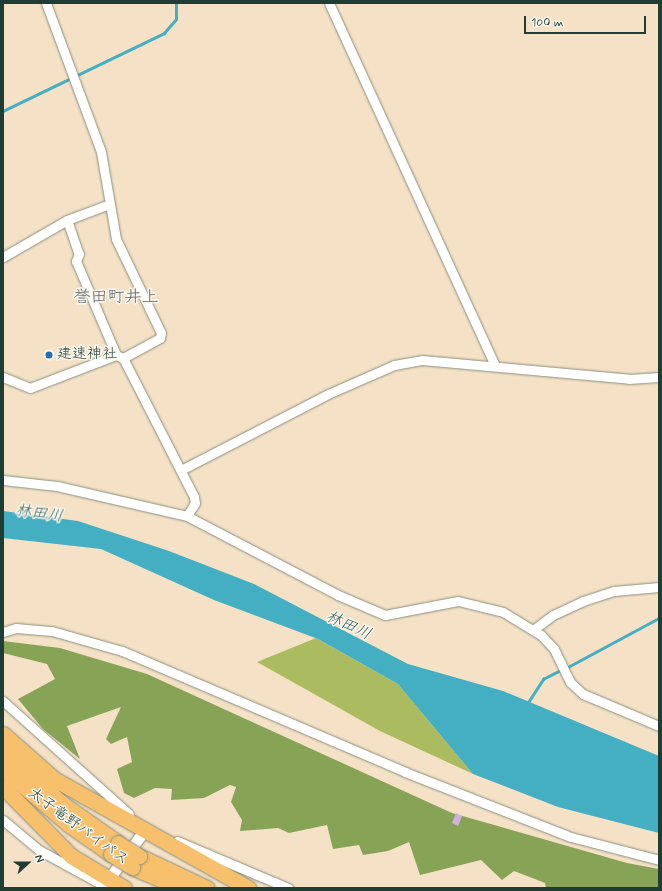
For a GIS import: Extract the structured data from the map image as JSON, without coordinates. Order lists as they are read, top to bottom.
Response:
{
  "streets": {
    "highway": ["太子竜野バイパス"]
  },
  "districts": ["誉田町井上"],
  "water": ["林田川"],
  "places": ["建速神社"],
  "scale_bar": "100 m",
  "north": "right"
}
